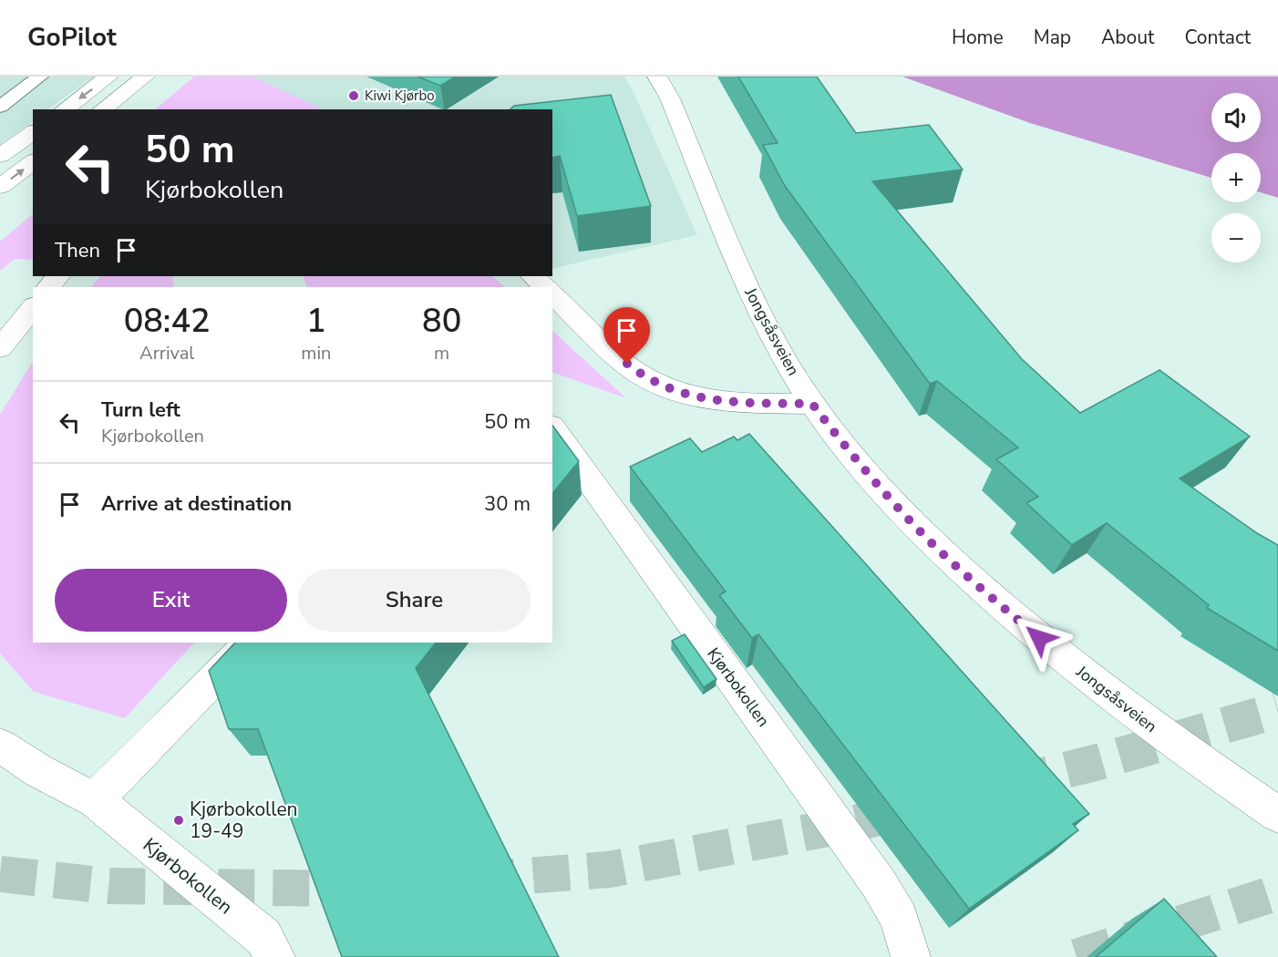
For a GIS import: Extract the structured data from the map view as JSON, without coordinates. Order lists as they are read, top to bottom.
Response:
{
  "streets": {
    "street": ["Jongsåsveien", "Kjørbokollen"]
  },
  "places": ["Kiwi Kjørbo", "Kjørbokollen 19-49"],
  "page": {
    "header": "GoPilot",
    "nav": [
      "Home",
      "Map",
      "About",
      "Contact"
    ],
    "map_buttons": ["+", "−"],
    "turn": ["50 m", "Kjørbokollen"],
    "then": "Then",
    "eta": [
      "08:42",
      "Arrival",
      "1",
      "min",
      "80",
      "m"
    ],
    "list": [
      {
        "name": "Turn left",
        "note": "Kjørbokollen",
        "value": "50 m"
      },
      {
        "name": "Arrive at destination",
        "value": "30 m"
      }
    ],
    "buttons": ["Exit", "Share"]
  }
}
